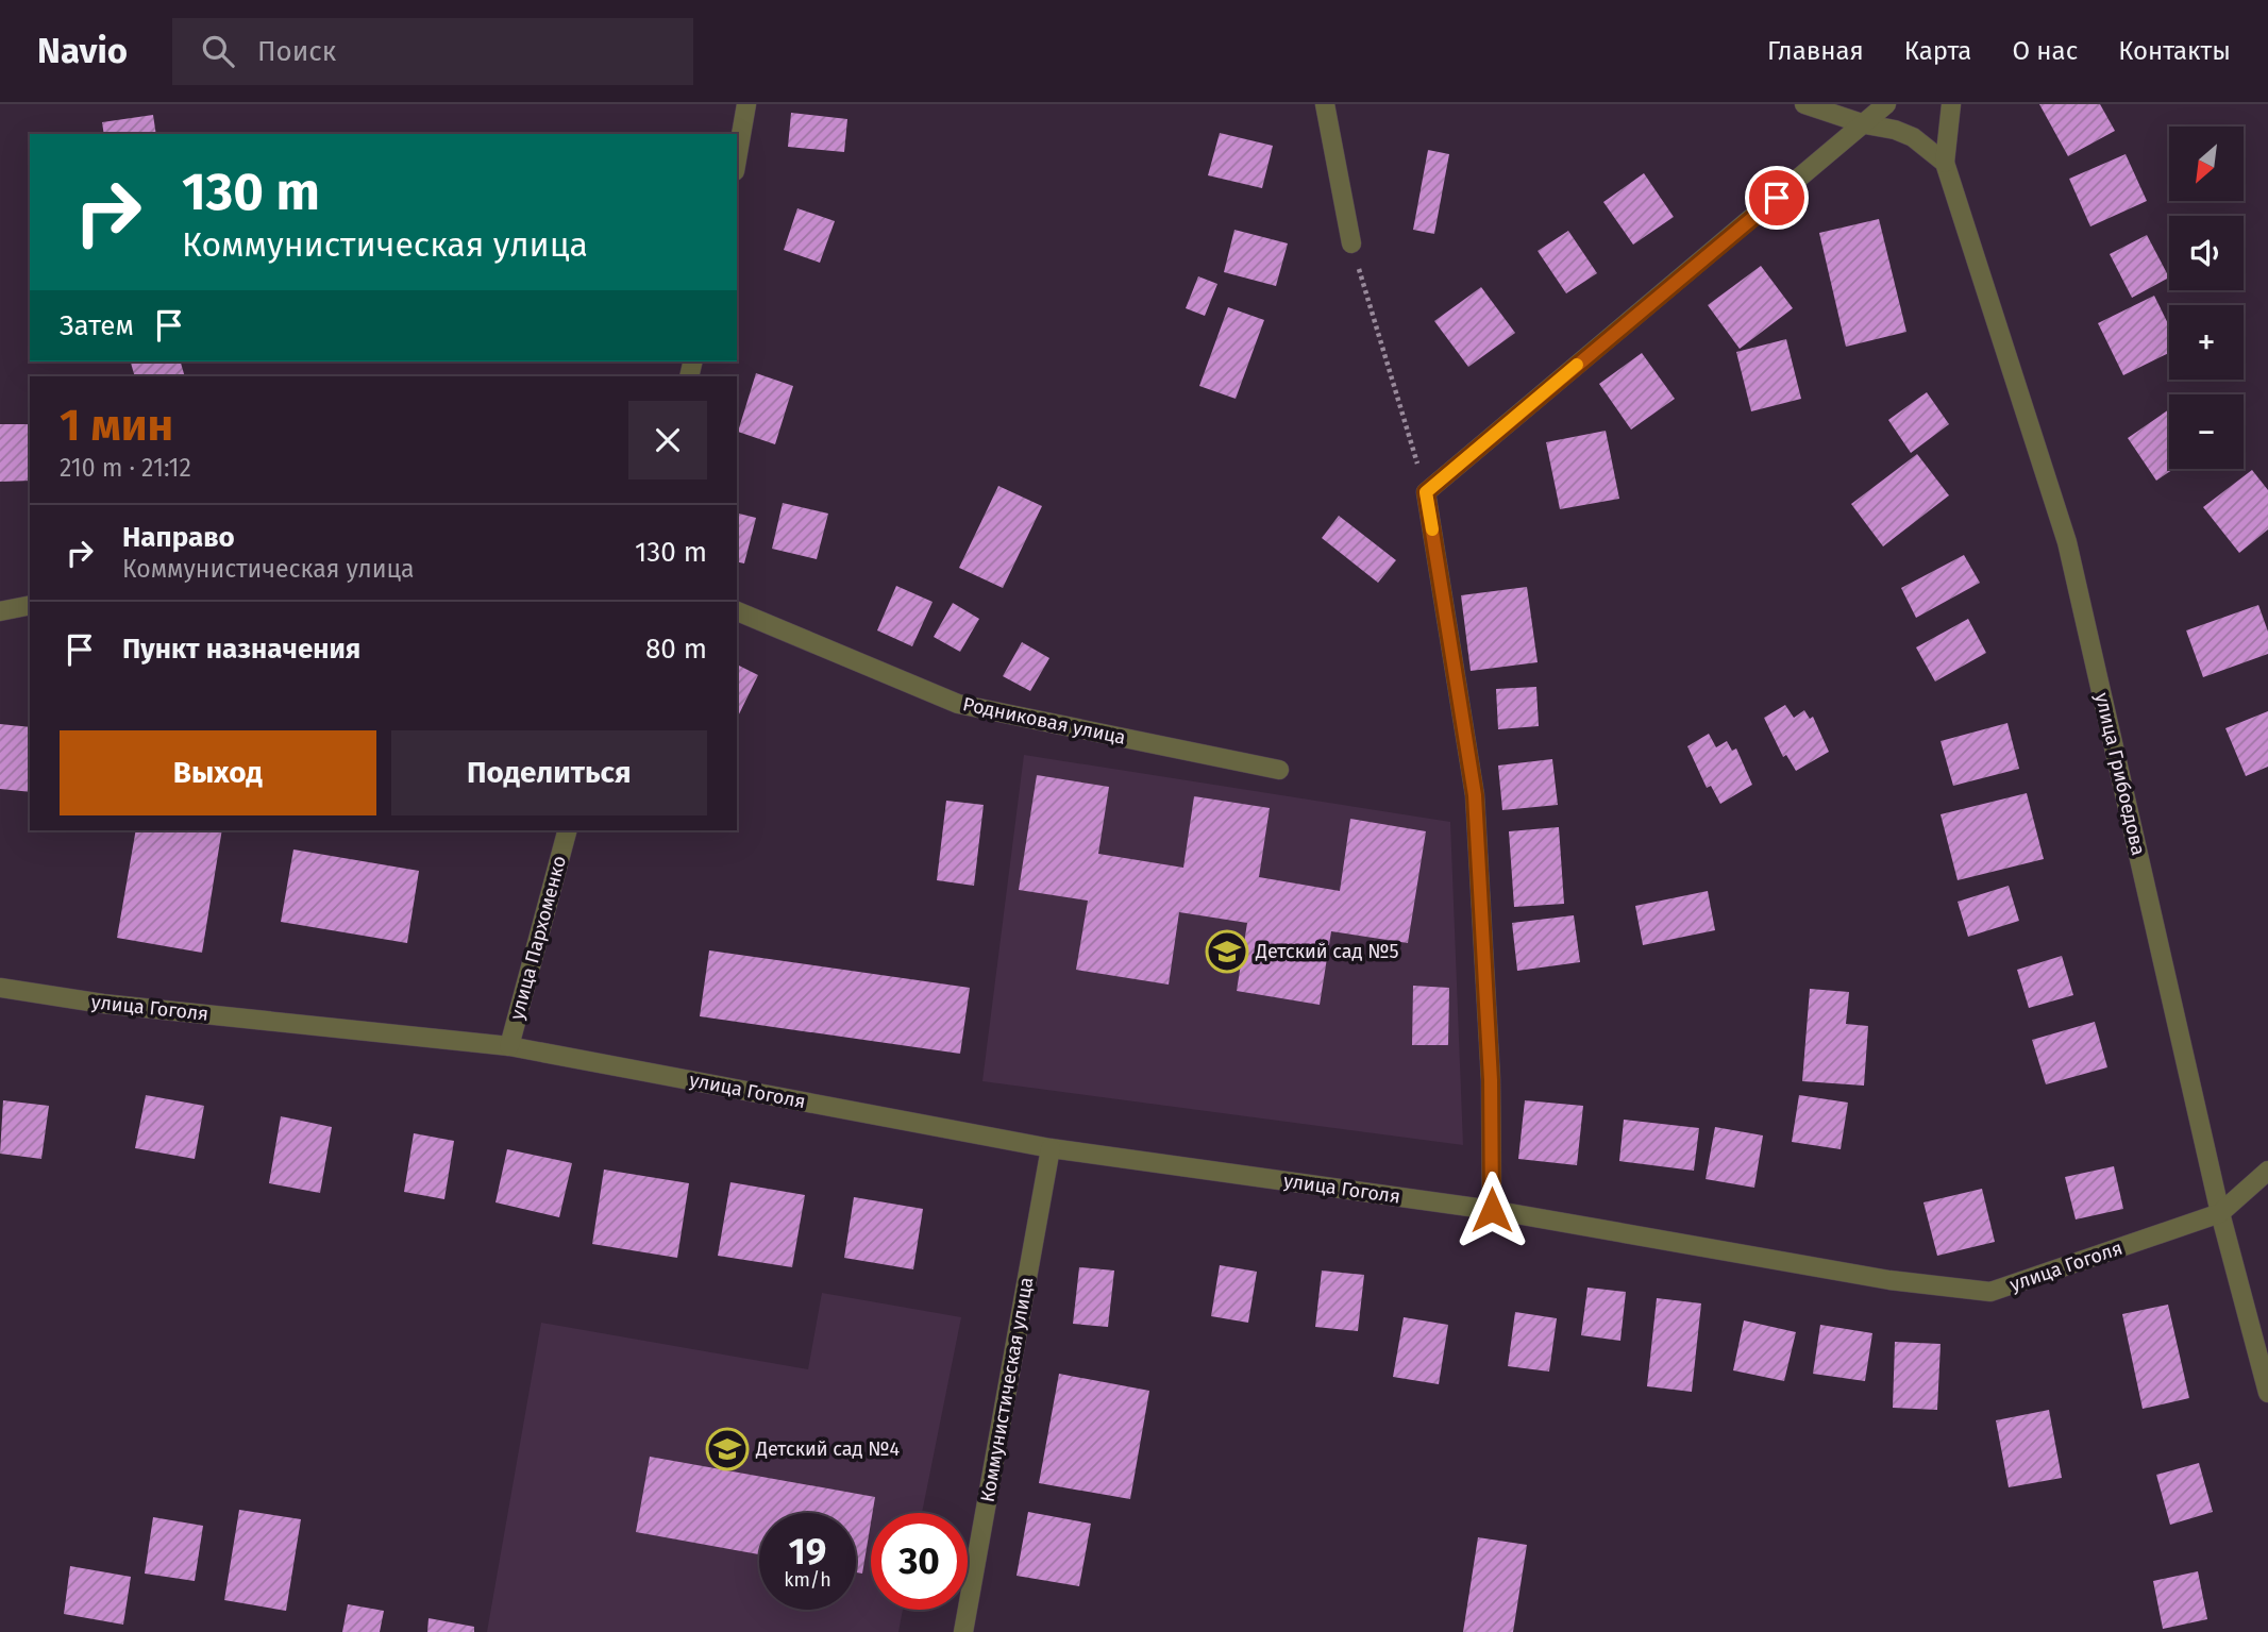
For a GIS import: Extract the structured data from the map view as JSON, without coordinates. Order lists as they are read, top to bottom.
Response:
{
  "streets": {
    "street": [
      "Родниковая улица",
      "улица Грибоедова",
      "улица Пархоменко",
      "улица Гоголя",
      "Коммунистическая улица"
    ]
  },
  "crossings": [
    ["улица Грибоедова", "улица Гоголя"],
    ["улица Пархоменко", "улица Гоголя"],
    ["улица Гоголя", "Коммунистическая улица"]
  ],
  "places": {
    "school or university": ["Детский сад №5", "Детский сад №4"]
  },
  "north": "bottom left",
  "page": {
    "header": "Navio",
    "search": "Поиск",
    "nav": [
      "Главная",
      "Карта",
      "О нас",
      "Контакты"
    ],
    "map_buttons": ["+", "−"],
    "turn": ["130 m", "Коммунистическая улица"],
    "then": "Затем",
    "heading": ["1 мин", "210 m · 21:12"],
    "list": [
      {
        "name": "Направо",
        "note": "Коммунистическая улица",
        "value": "130 m"
      },
      {
        "name": "Пункт назначения",
        "value": "80 m"
      }
    ],
    "buttons": ["Выход", "Поделиться"],
    "speed": "19 km/h",
    "limit": "30"
  }
}
